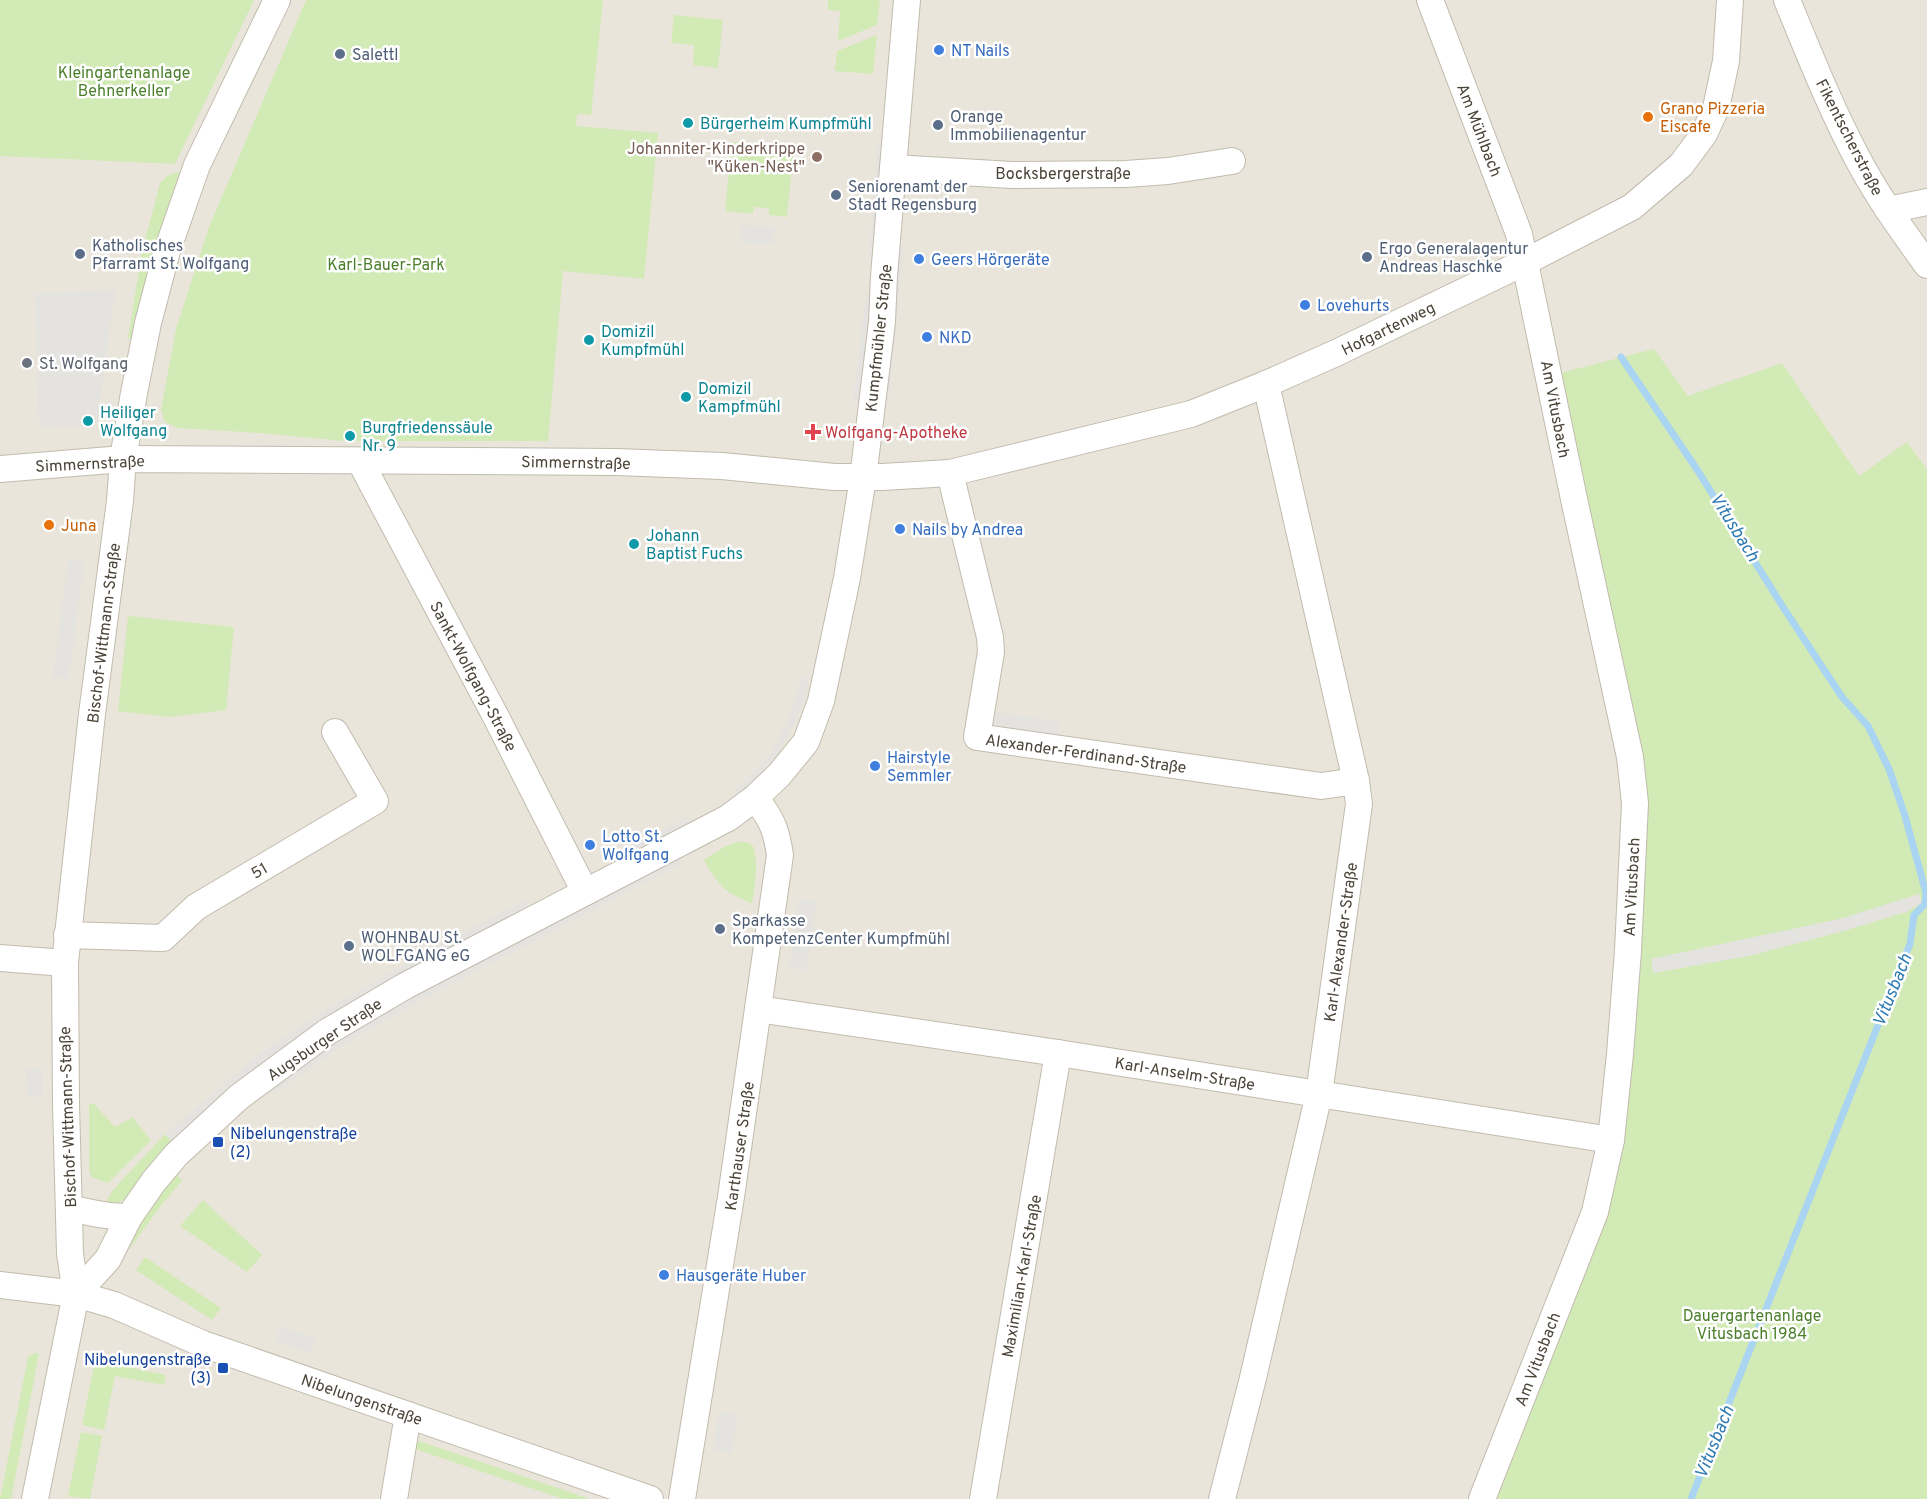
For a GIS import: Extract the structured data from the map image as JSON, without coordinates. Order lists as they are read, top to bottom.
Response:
{
  "streets": {
    "street": [
      "Am Mühlbach",
      "Fikentscherstraße",
      "Bocksbergerstraße",
      "Hofgartenweg",
      "Kumpfmühler Straße",
      "Am Vitusbach",
      "Simmernstraße",
      "Bischof-Wittmann-Straße",
      "Sankt-Wolfgang-Straße",
      "Alexander-Ferdinand-Straße",
      "51",
      "Karl-Alexander-Straße",
      "Augsburger Straße",
      "Karl-Anselm-Straße",
      "Karthauser Straße",
      "Maximilian-Karl-Straße",
      "Nibelungenstraße"
    ]
  },
  "crossings": [
    ["Am Mühlbach", "Hofgartenweg"],
    ["Am Mühlbach", "Am Vitusbach"],
    ["Bocksbergerstraße", "Kumpfmühler Straße"],
    ["Hofgartenweg", "Kumpfmühler Straße"],
    ["Hofgartenweg", "Am Vitusbach"],
    ["Hofgartenweg", "Simmernstraße"],
    ["Hofgartenweg", "Alexander-Ferdinand-Straße"],
    ["Hofgartenweg", "Karl-Alexander-Straße"],
    ["Kumpfmühler Straße", "Simmernstraße"],
    ["Kumpfmühler Straße", "Augsburger Straße"],
    ["Am Vitusbach", "Karl-Anselm-Straße"],
    ["Simmernstraße", "Bischof-Wittmann-Straße"],
    ["Simmernstraße", "Sankt-Wolfgang-Straße"],
    ["Bischof-Wittmann-Straße", "51"],
    ["Bischof-Wittmann-Straße", "Augsburger Straße"],
    ["Bischof-Wittmann-Straße", "Nibelungenstraße"],
    ["Sankt-Wolfgang-Straße", "Augsburger Straße"],
    ["Alexander-Ferdinand-Straße", "Karl-Alexander-Straße"],
    ["Karl-Alexander-Straße", "Karl-Anselm-Straße"],
    ["Augsburger Straße", "Karthauser Straße"],
    ["Augsburger Straße", "Nibelungenstraße"],
    ["Karl-Anselm-Straße", "Karthauser Straße"],
    ["Karl-Anselm-Straße", "Maximilian-Karl-Straße"]
  ],
  "water": ["Vitusbach"],
  "parks": ["Kleingartenanlage Behnerkeller", "Karl-Bauer-Park", "Dauergartenanlage Vitusbach 1984"],
  "places": {
    "other": [
      "NT Nails",
      "Salettl",
      "Grano Pizzeria Eiscafe",
      "Bürgerheim Kumpfmühl",
      "Orange Immobilienagentur",
      "Johanniter-Kinderkrippe \"Küken-Nest\"",
      "Seniorenamt der Stadt Regensburg",
      "Katholisches Pfarramt St. Wolfgang",
      "Ergo Generalagentur Andreas Haschke",
      "Geers Hörgeräte",
      "Lovehurts",
      "NKD",
      "Domizil Kumpfmühl",
      "St. Wolfgang",
      "Domizil Kampfmühl",
      "Heiliger Wolfgang",
      "Burgfriedenssäule Nr. 9",
      "Juna",
      "Nails by Andrea",
      "Johann Baptist Fuchs",
      "Hairstyle Semmler",
      "Lotto St. Wolfgang",
      "Sparkasse KompetenzCenter Kumpfmühl",
      "WOHNBAU St. WOLFGANG eG",
      "Hausgeräte Huber"
    ],
    "health": ["Wolfgang-Apotheke"],
    "transit": ["Nibelungenstraße (2)", "Nibelungenstraße (3)"]
  }
}
